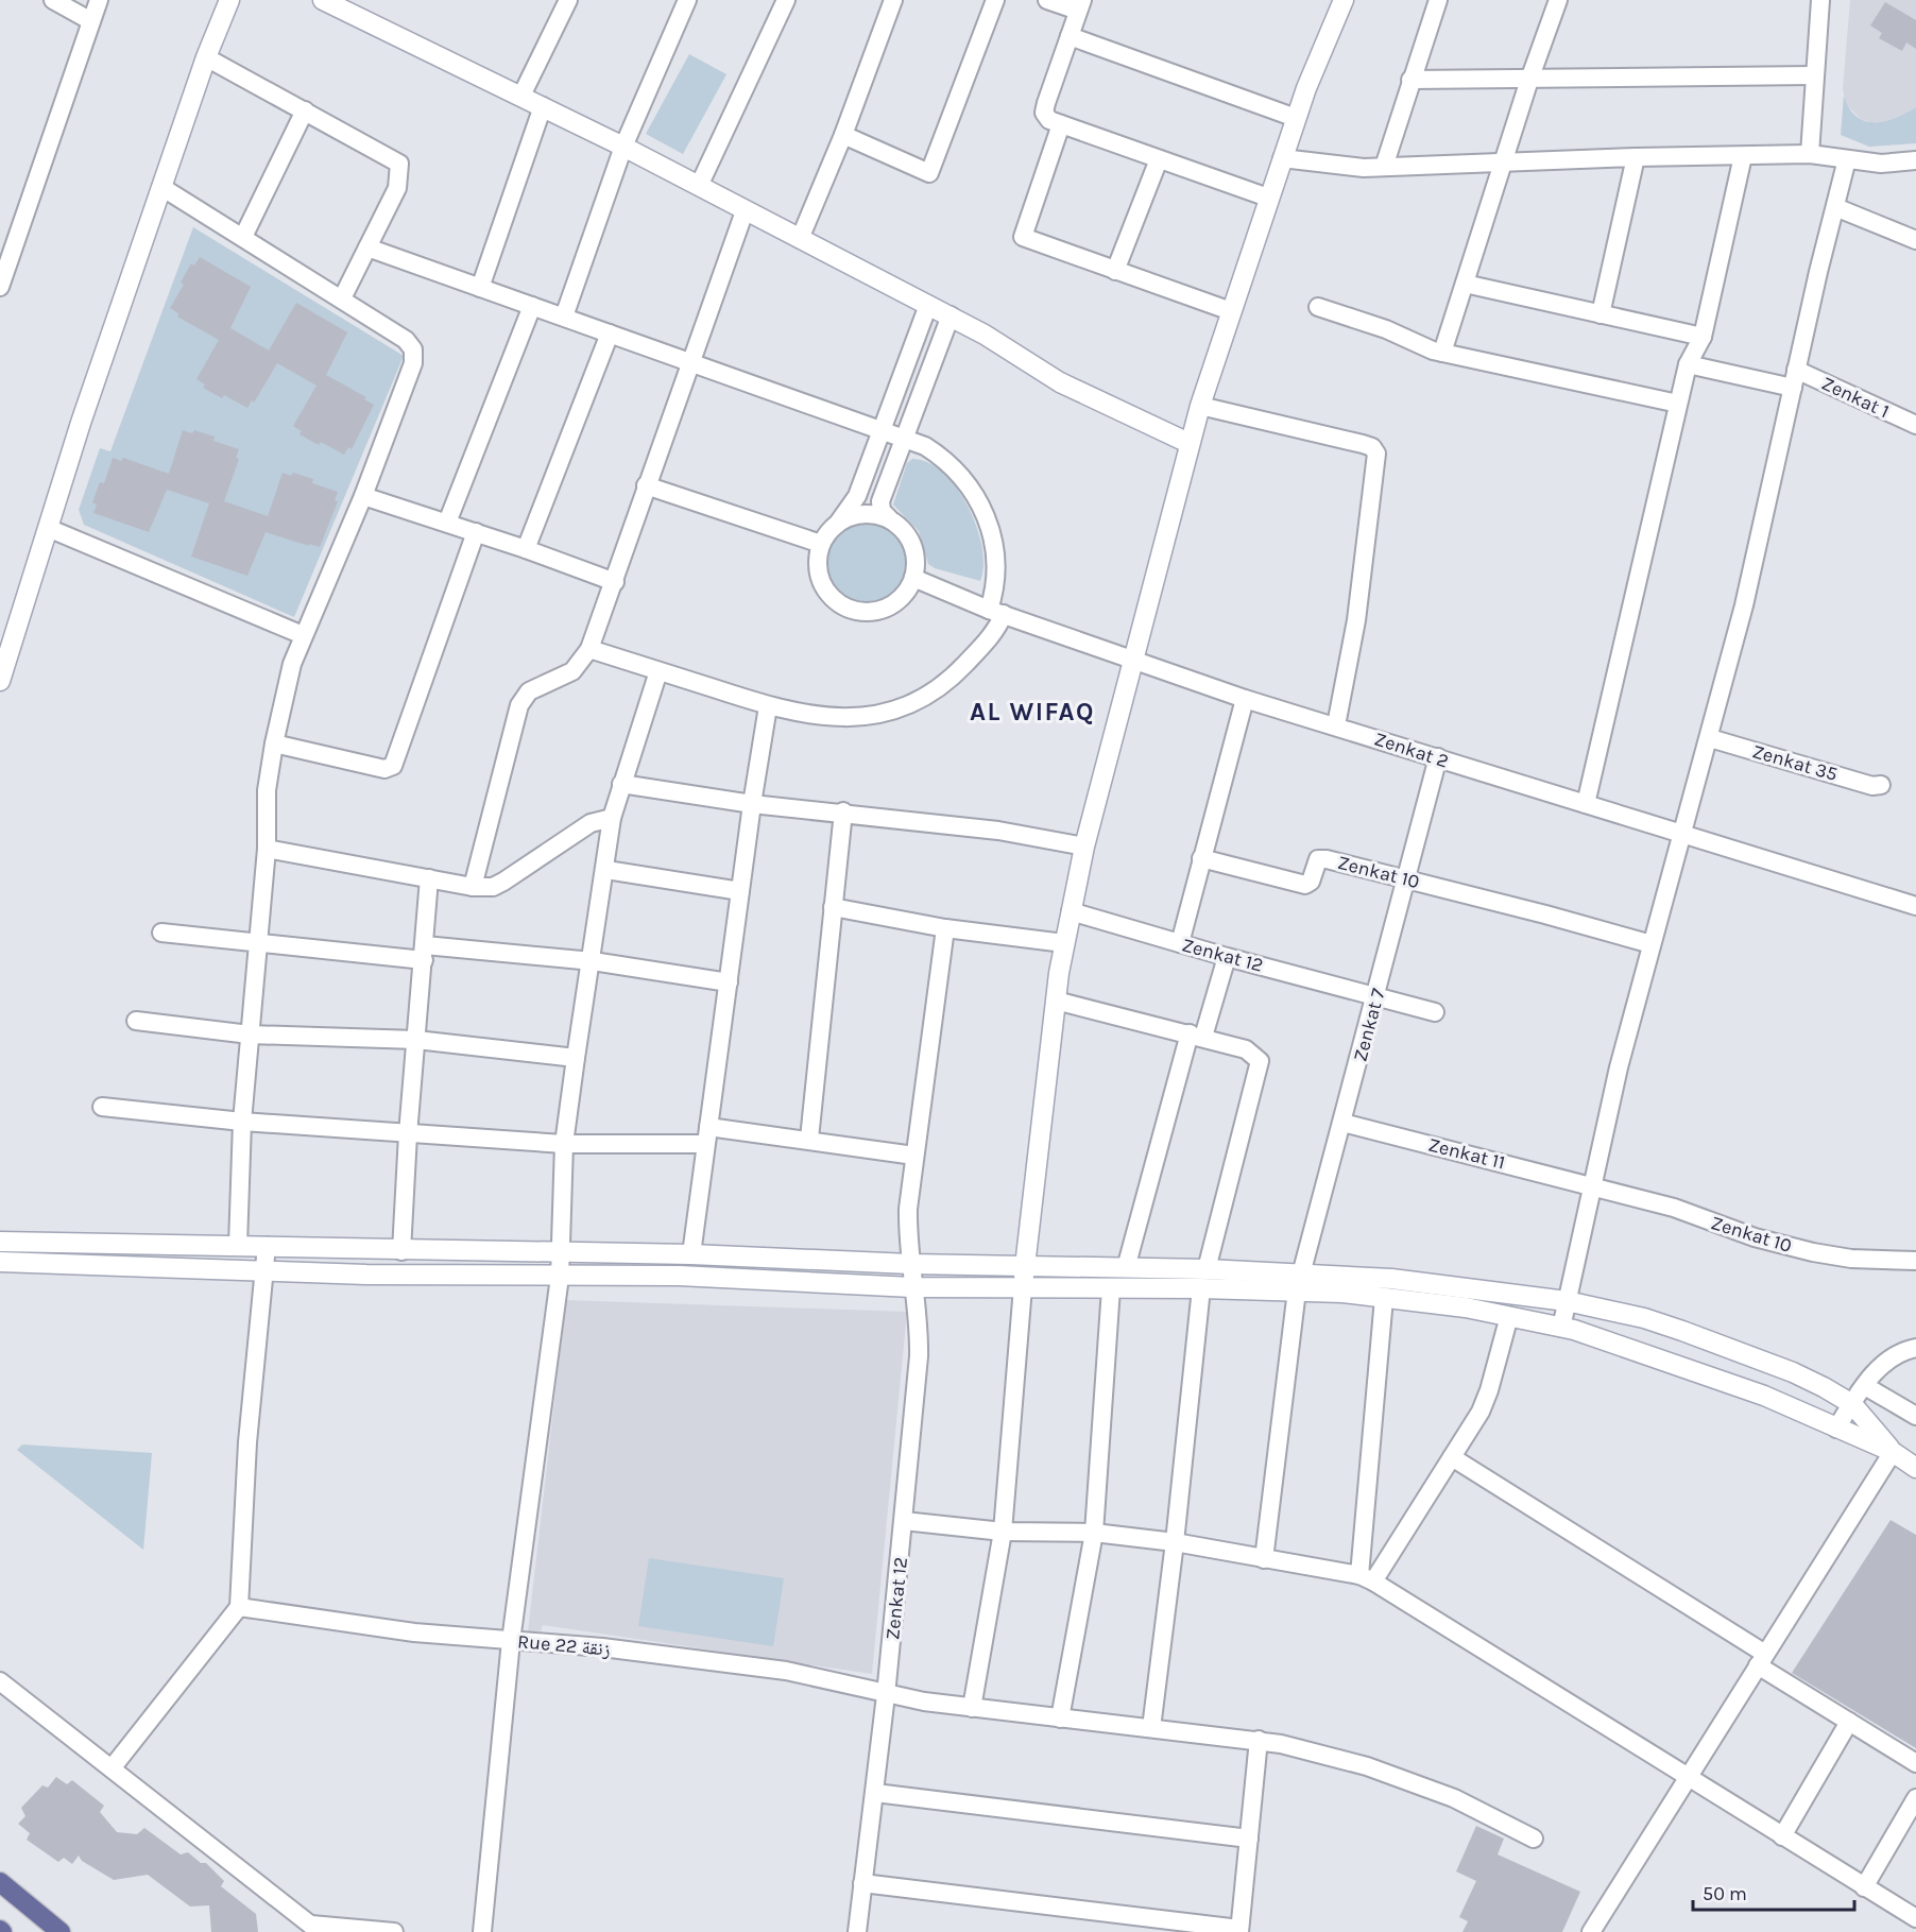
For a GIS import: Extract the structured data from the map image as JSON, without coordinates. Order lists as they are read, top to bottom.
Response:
{
  "streets": {
    "street": [
      "Zenkat 1",
      "Zenkat 2",
      "Zenkat 35",
      "Zenkat 10",
      "Zenkat 12",
      "Zenkat 7",
      "Zenkat 11",
      "Rue 22 زنقة"
    ]
  },
  "crossings": [
    ["Zenkat 2", "Zenkat 7"],
    ["Zenkat 10", "Zenkat 7"],
    ["Zenkat 10", "Zenkat 11"],
    ["Zenkat 12", "Zenkat 7"],
    ["Zenkat 12", "Rue 22 زنقة"],
    ["Zenkat 7", "Zenkat 11"]
  ],
  "districts": ["AL WIFAQ"],
  "scale_bar": "50 m"
}
